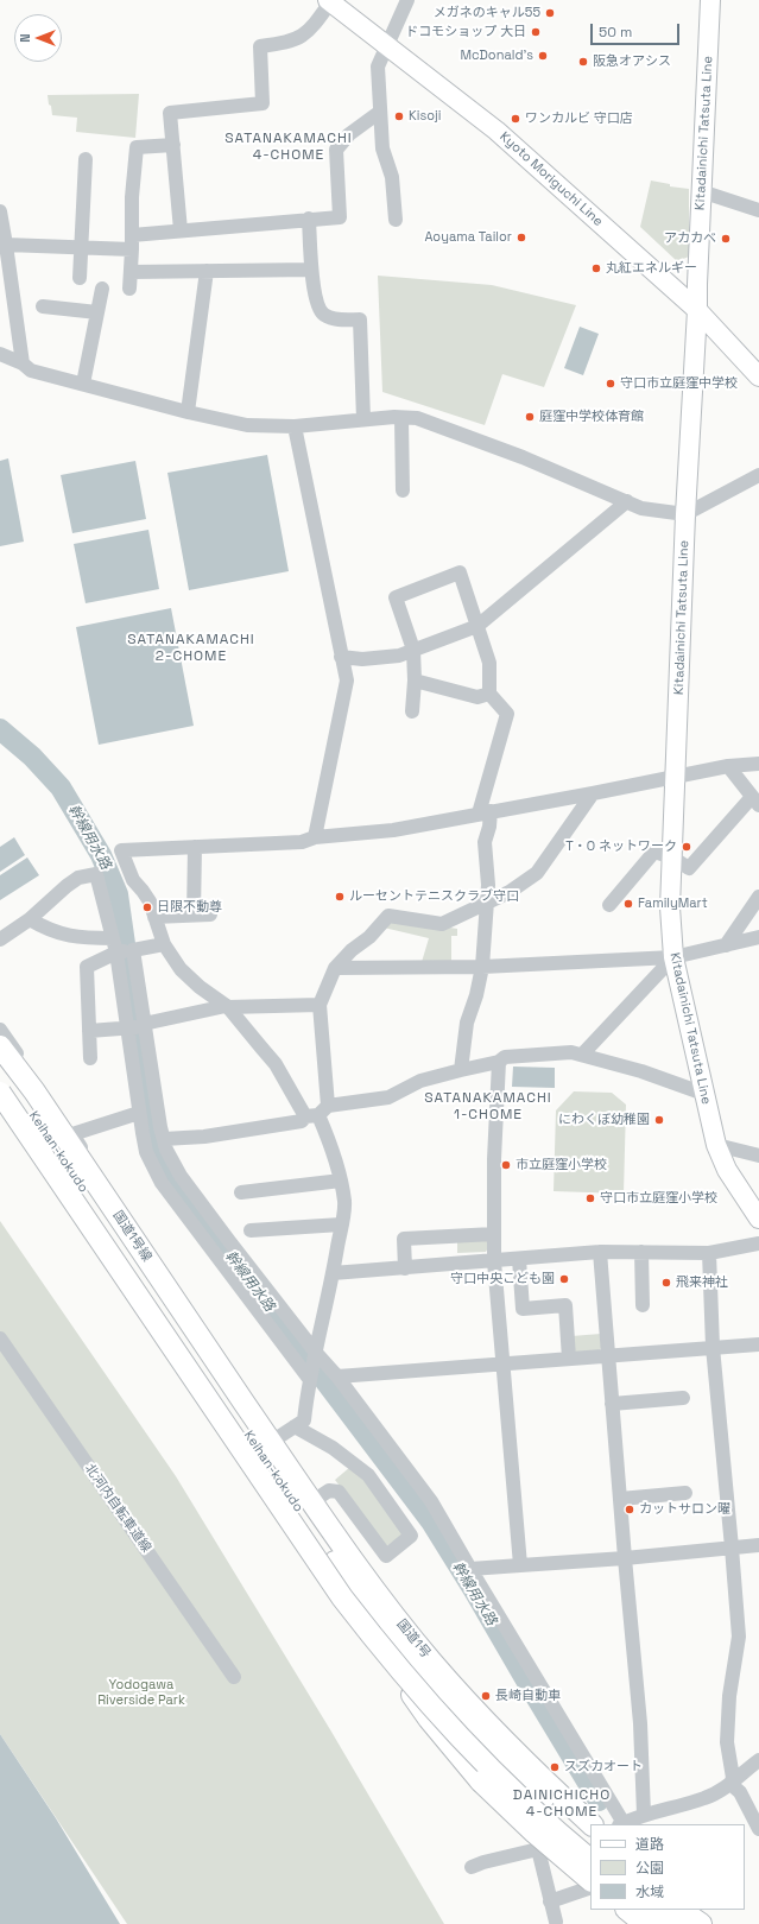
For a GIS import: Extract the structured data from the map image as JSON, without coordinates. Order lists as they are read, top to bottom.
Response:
{
  "streets": {
    "highway": ["Keihan-kokudo", "国道1号線", "国道1号"],
    "main road": ["Kitadainichi Tatsuta Line", "Kyoto Moriguchi Line"],
    "street": ["北河内自転車道線"]
  },
  "crossings": [
    ["Kitadainichi Tatsuta Line", "Kyoto Moriguchi Line"],
    ["国道1号線", "国道1号"]
  ],
  "districts": [
    "SATANAKAMACHI 4-CHOME",
    "SATANAKAMACHI 2-CHOME",
    "SATANAKAMACHI 1-CHOME",
    "DAINICHICHO 4-CHOME"
  ],
  "water": ["幹線用水路"],
  "parks": ["Yodogawa Riverside Park"],
  "places": [
    "メガネのキャル55",
    "ドコモショップ 大日",
    "McDonald's",
    "阪急オアシス",
    "Kisoji",
    "ワンカルビ 守口店",
    "Aoyama Tailor",
    "アカカベ",
    "丸紅エネルギー",
    "守口市立庭窪中学校",
    "庭窪中学校体育館",
    "T・O ネットワーク",
    "ルーセントテニスクラブ守口",
    "FamilyMart",
    "日限不動尊",
    "にわくぼ幼稚園",
    "市立庭窪小学校",
    "守口市立庭窪小学校",
    "守口中央こども園",
    "飛来神社",
    "カットサロン曜",
    "長崎自動車",
    "スズカオート"
  ],
  "legend": ["道路", "公園", "水域"],
  "scale_bar": "50 m",
  "north": "left"
}
